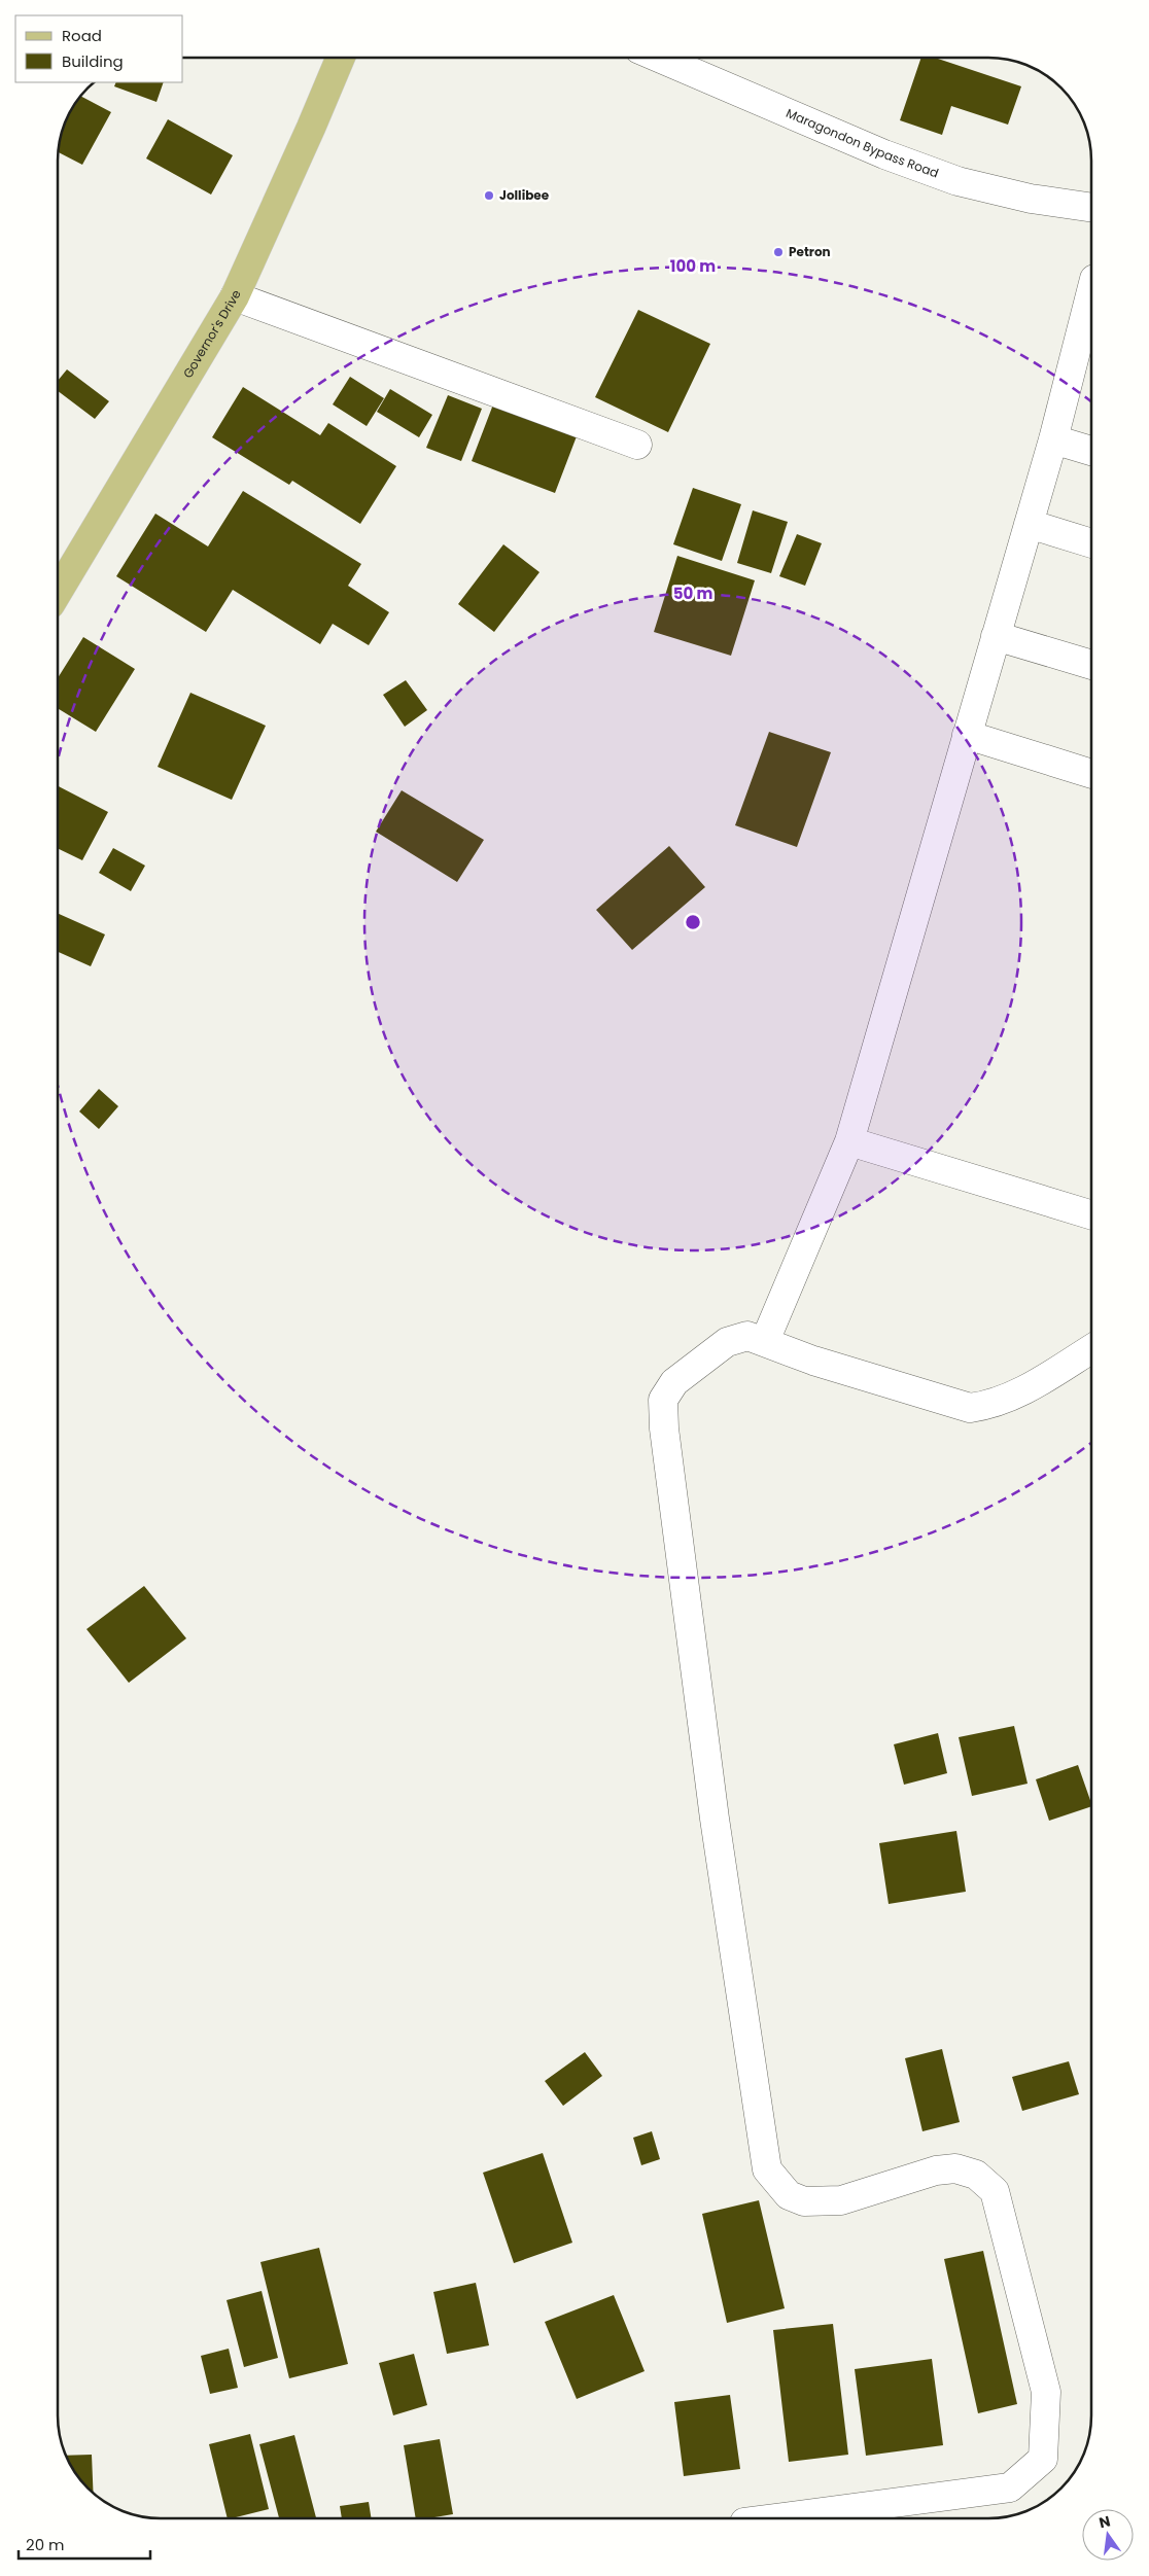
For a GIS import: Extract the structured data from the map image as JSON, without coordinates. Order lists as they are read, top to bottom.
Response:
{
  "streets": {
    "main road": ["Governor's Drive"],
    "street": ["Maragondon Bypass Road"]
  },
  "places": ["Jollibee", "Petron"],
  "legend": ["Road", "Building"],
  "scale_bar": "20 m",
  "north": "top",
  "rings": ["100 m", "50 m"]
}
